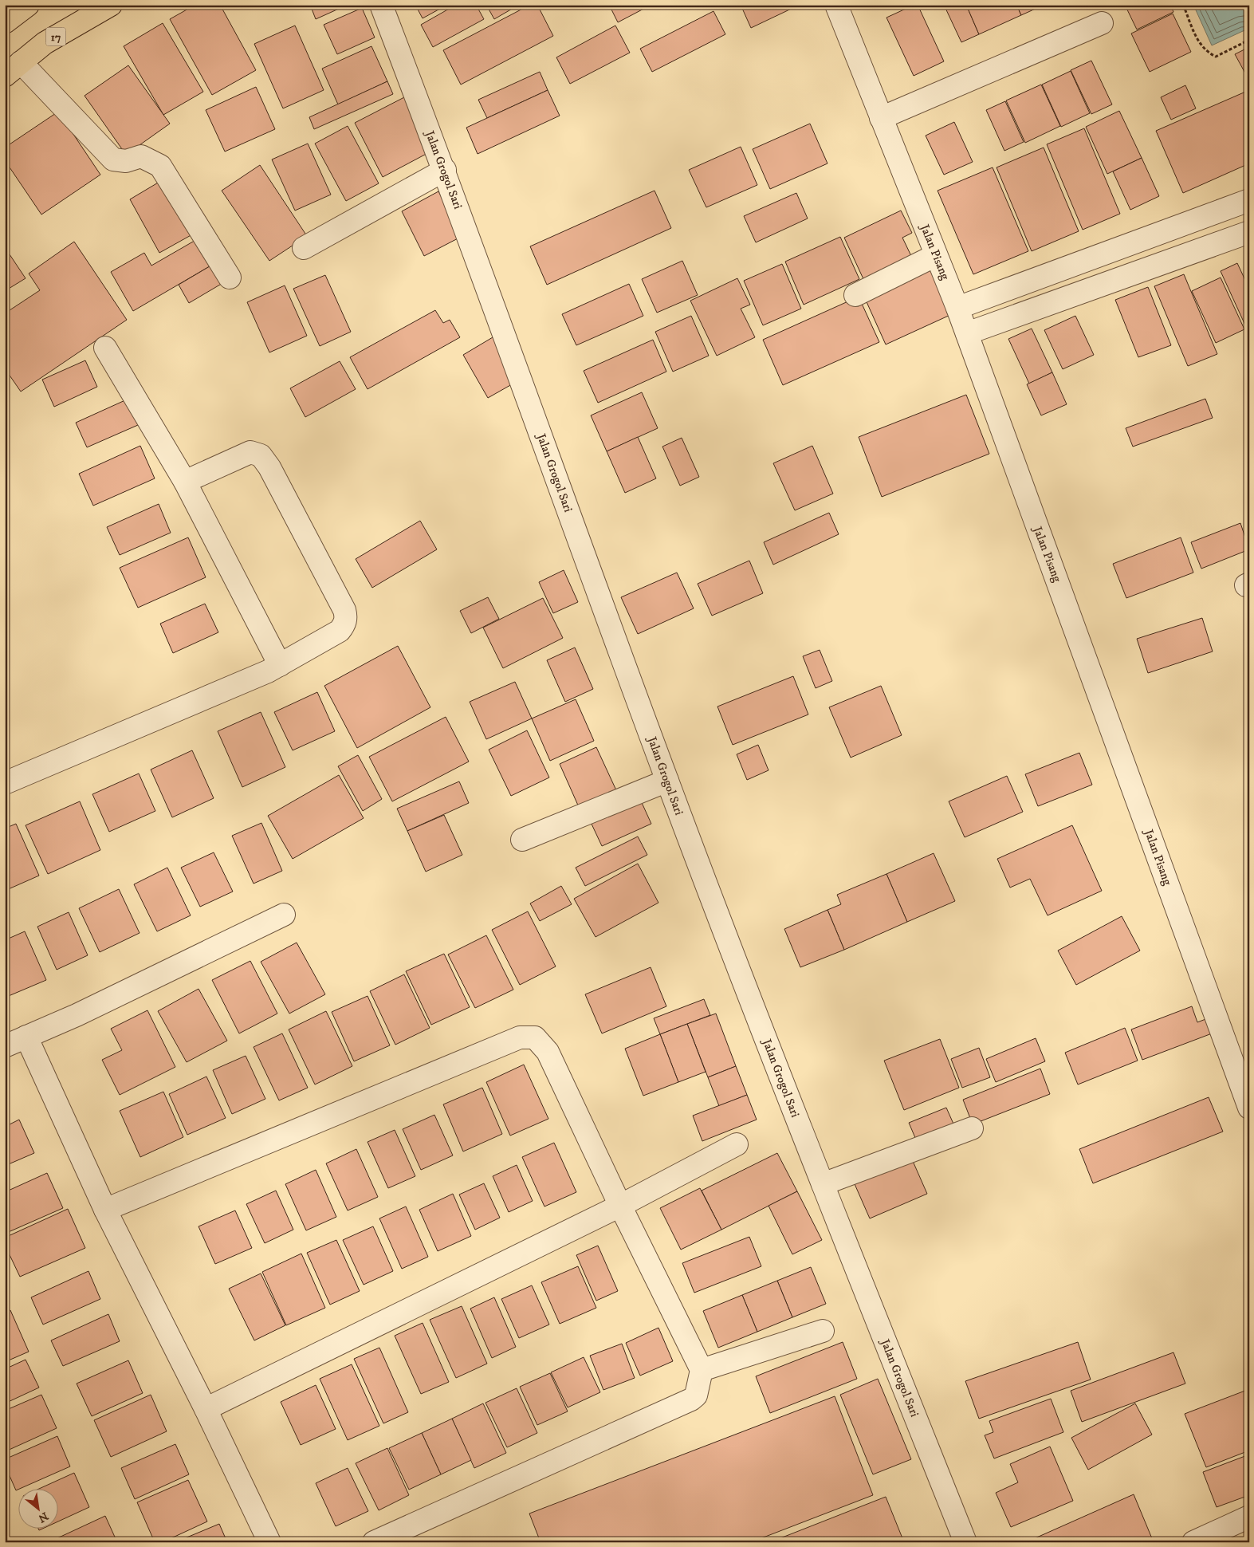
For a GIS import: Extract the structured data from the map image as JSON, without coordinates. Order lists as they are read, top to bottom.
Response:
{
  "streets": {
    "highway": ["17"],
    "street": ["Jalan Grogol Sari", "Jalan Pisang"]
  },
  "north": "bottom right"
}
